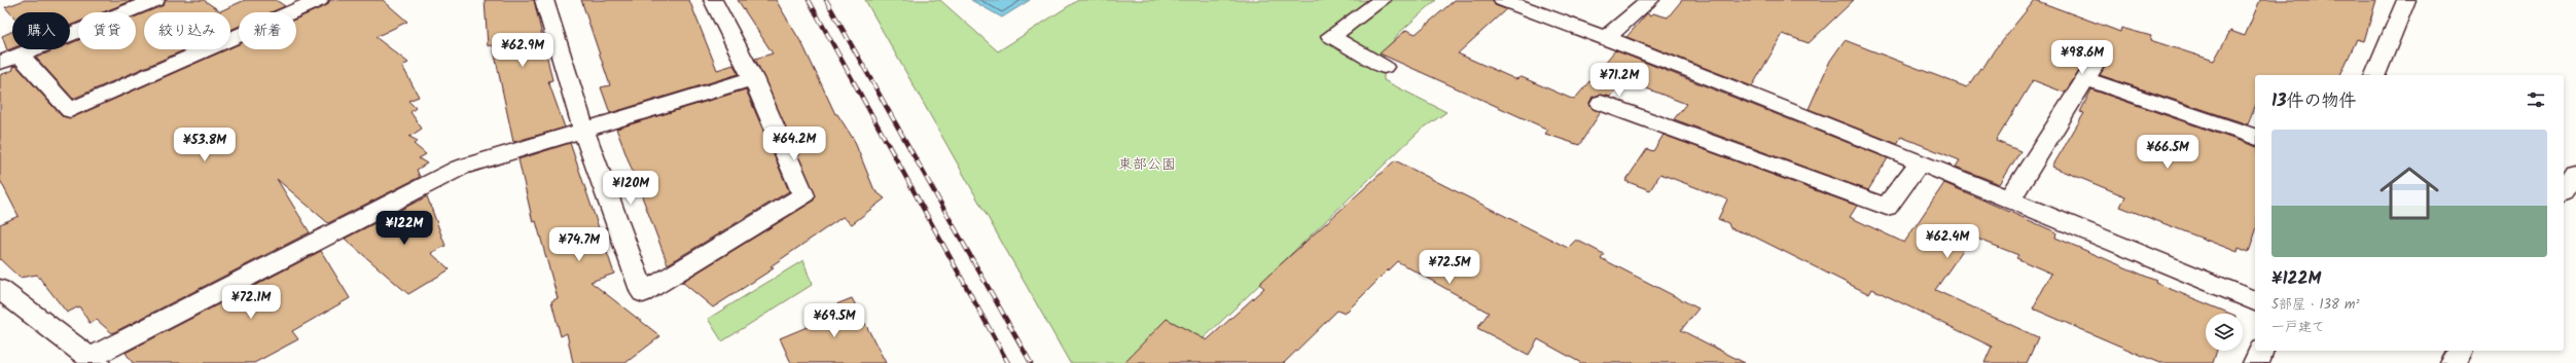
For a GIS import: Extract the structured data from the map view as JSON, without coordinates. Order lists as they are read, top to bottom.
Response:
{
  "parks": ["東部公園"],
  "page": {
    "chip": [
      "購入",
      "賃貸",
      "絞り込み",
      "新着"
    ],
    "price": [
      "¥62.9M",
      "¥98.6M",
      "¥71.2M",
      "¥64.2M",
      "¥53.8M",
      "¥66.5M",
      "¥120M",
      "¥122M",
      "¥62.4M",
      "¥74.7M",
      "¥72.5M",
      "¥72.1M",
      "¥69.5M"
    ],
    "heading": "13件の物件",
    "list": [
      {
        "name": "¥122M",
        "note": "5部屋 · 138 m² · 一戸建て"
      }
    ]
  }
}
